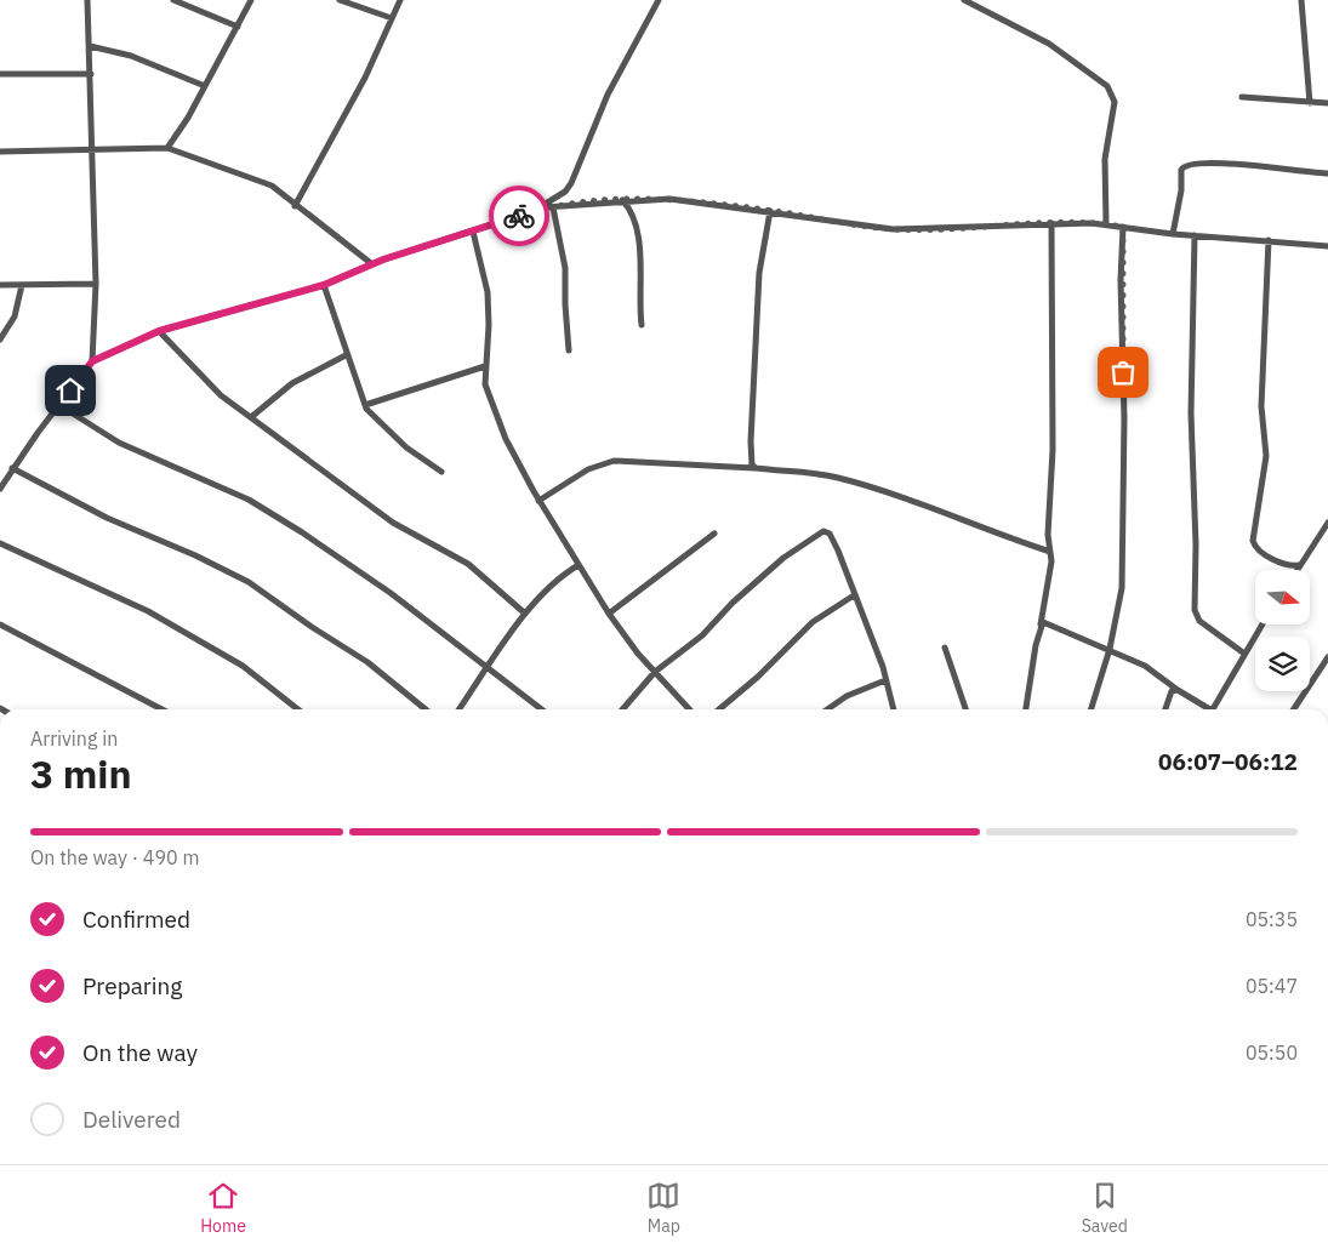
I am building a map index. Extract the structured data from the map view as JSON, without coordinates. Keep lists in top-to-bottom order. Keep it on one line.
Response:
{"north":"right","page":{"heading":["3 min","Arriving in","06:07–06:12"],"bar":"On the way · 490 m","list":[["Confirmed","05:35"],["Preparing","05:47"],["On the way","05:50"],"Delivered"],"tabs":["Home","Map","Saved"]}}
